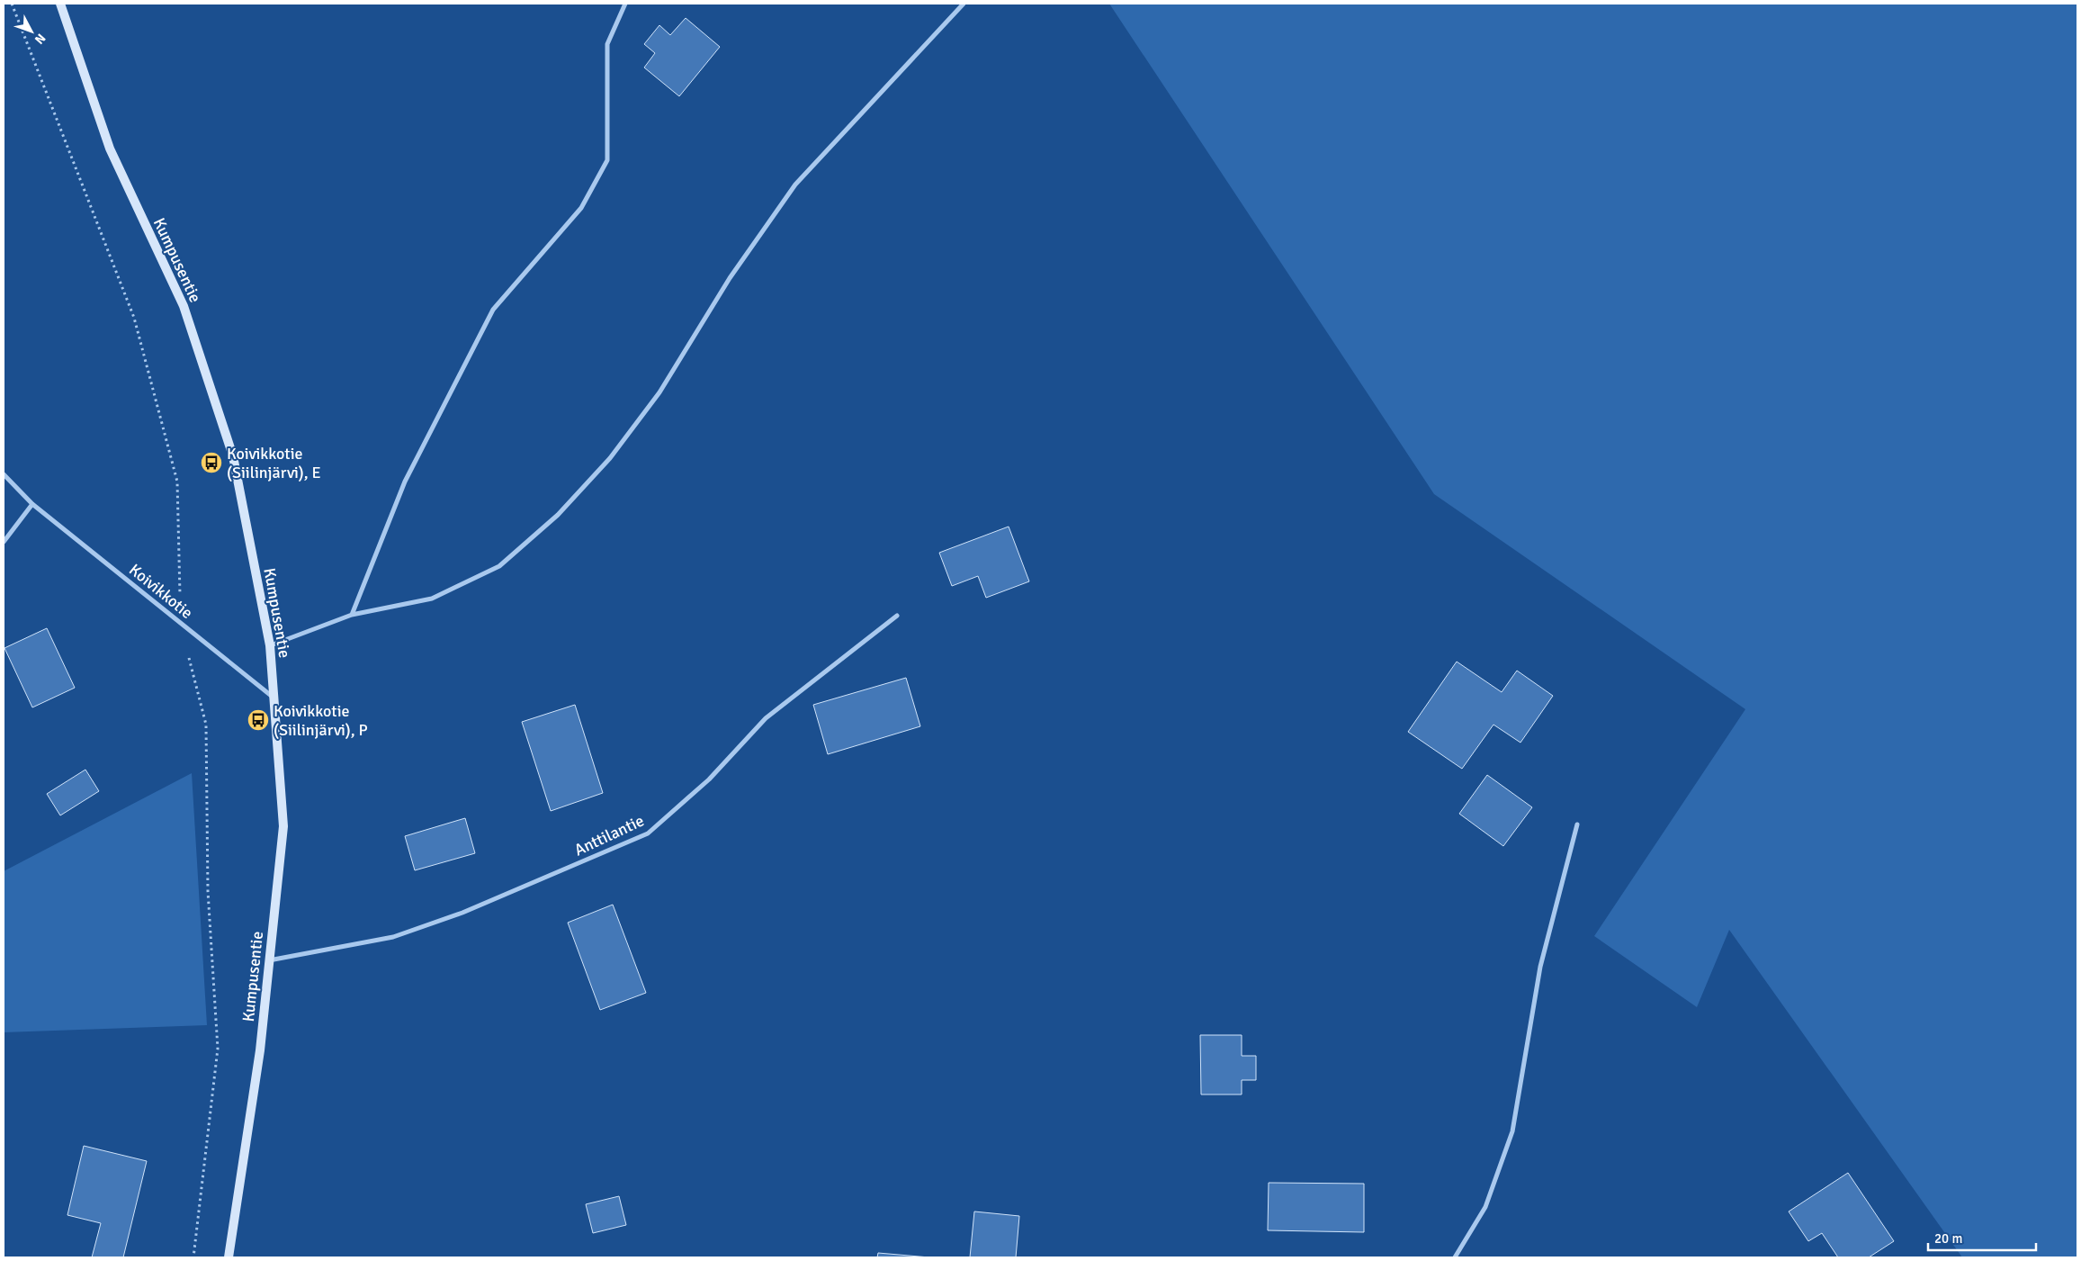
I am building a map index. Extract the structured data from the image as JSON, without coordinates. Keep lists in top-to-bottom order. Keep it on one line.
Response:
{"streets":{"street":["Kumpusentie","Koivikkotie","Anttilantie"]},"crossings":[["Kumpusentie","Koivikkotie"],["Kumpusentie","Anttilantie"]],"places":{"bus stop":["Koivikkotie (Siilinjärvi), E","Koivikkotie (Siilinjärvi), P"]},"scale_bar":"20 m","north":"bottom right"}
